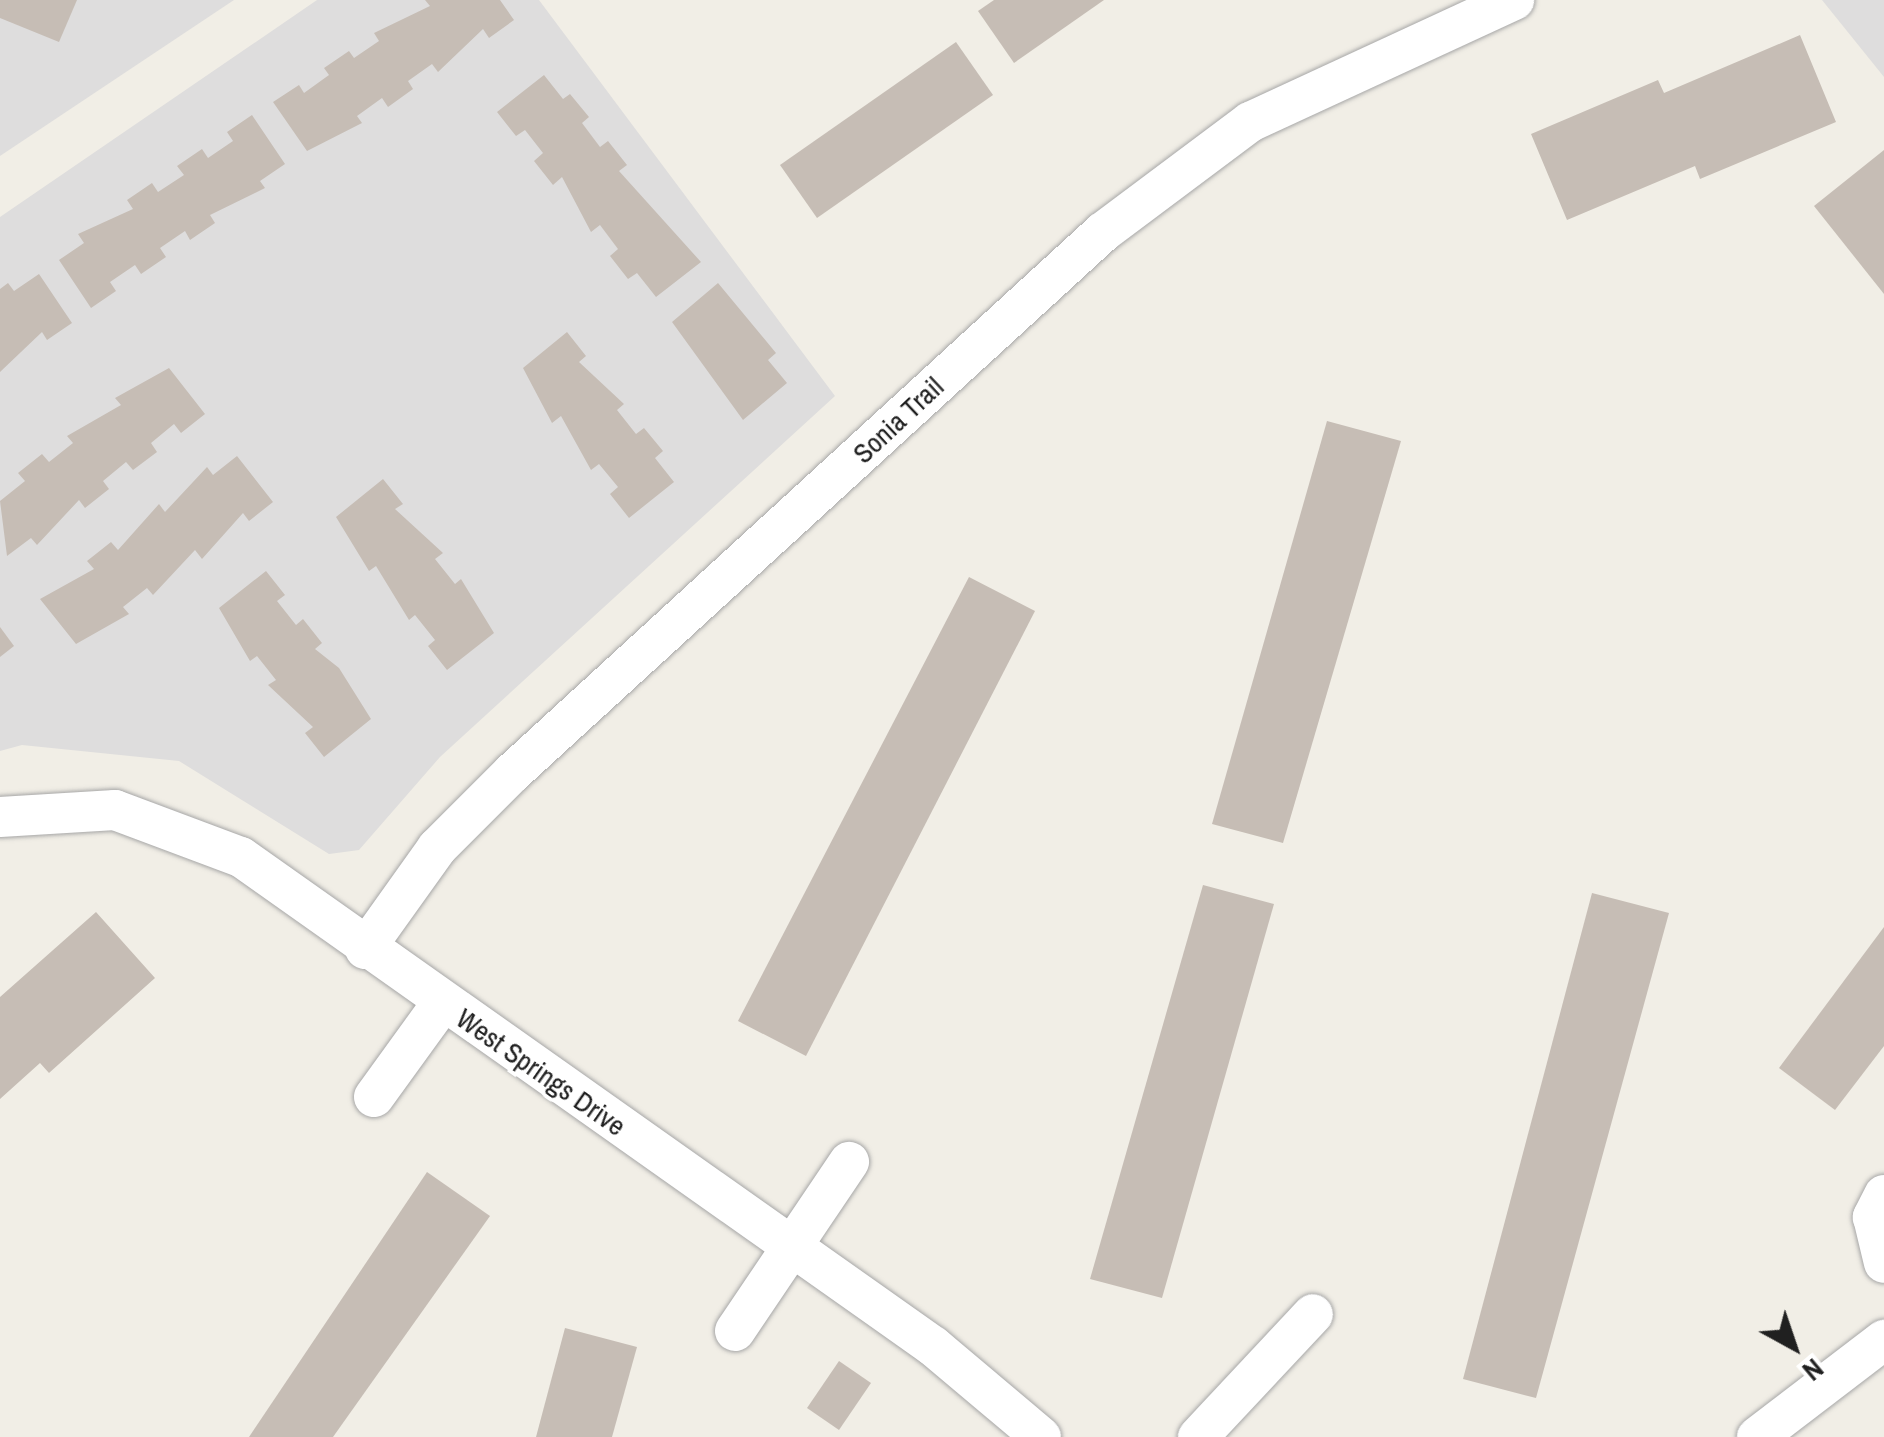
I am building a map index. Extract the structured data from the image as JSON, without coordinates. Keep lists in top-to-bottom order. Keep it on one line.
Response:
{"streets":{"street":["Sonia Trail","West Springs Drive"]},"crossings":[["Sonia Trail","West Springs Drive"]],"north":"bottom right"}
